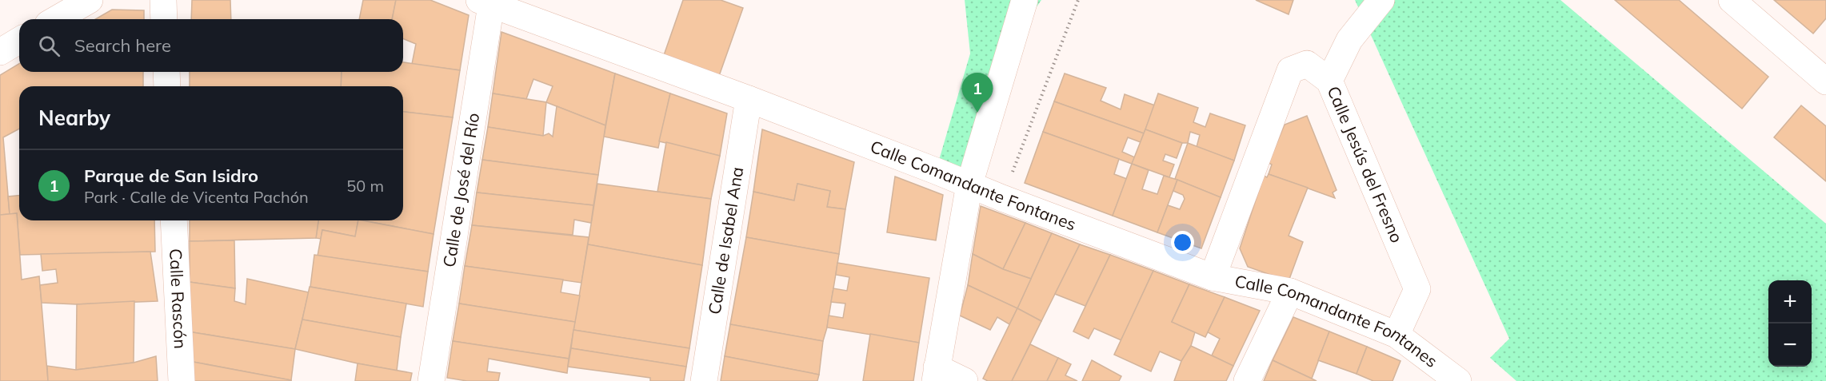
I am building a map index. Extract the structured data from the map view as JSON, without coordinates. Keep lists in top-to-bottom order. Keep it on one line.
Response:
{"streets":{"street":["Calle Jesús del Fresno","Calle Comandante Fontanes","Calle de José del Río","Calle de Isabel Ana","Calle Rascón"]},"crossings":[["Calle Jesús del Fresno","Calle Comandante Fontanes"],["Calle Comandante Fontanes","Calle de José del Río"],["Calle Comandante Fontanes","Calle de Isabel Ana"]],"page":{"search":"Search here","pins":"1","heading":"Nearby","list":[{"mark":"1","name":"Parque de San Isidro","note":"Park · Calle de Vicenta Pachón","value":"50 m"}],"map_buttons":["+","−"]}}
